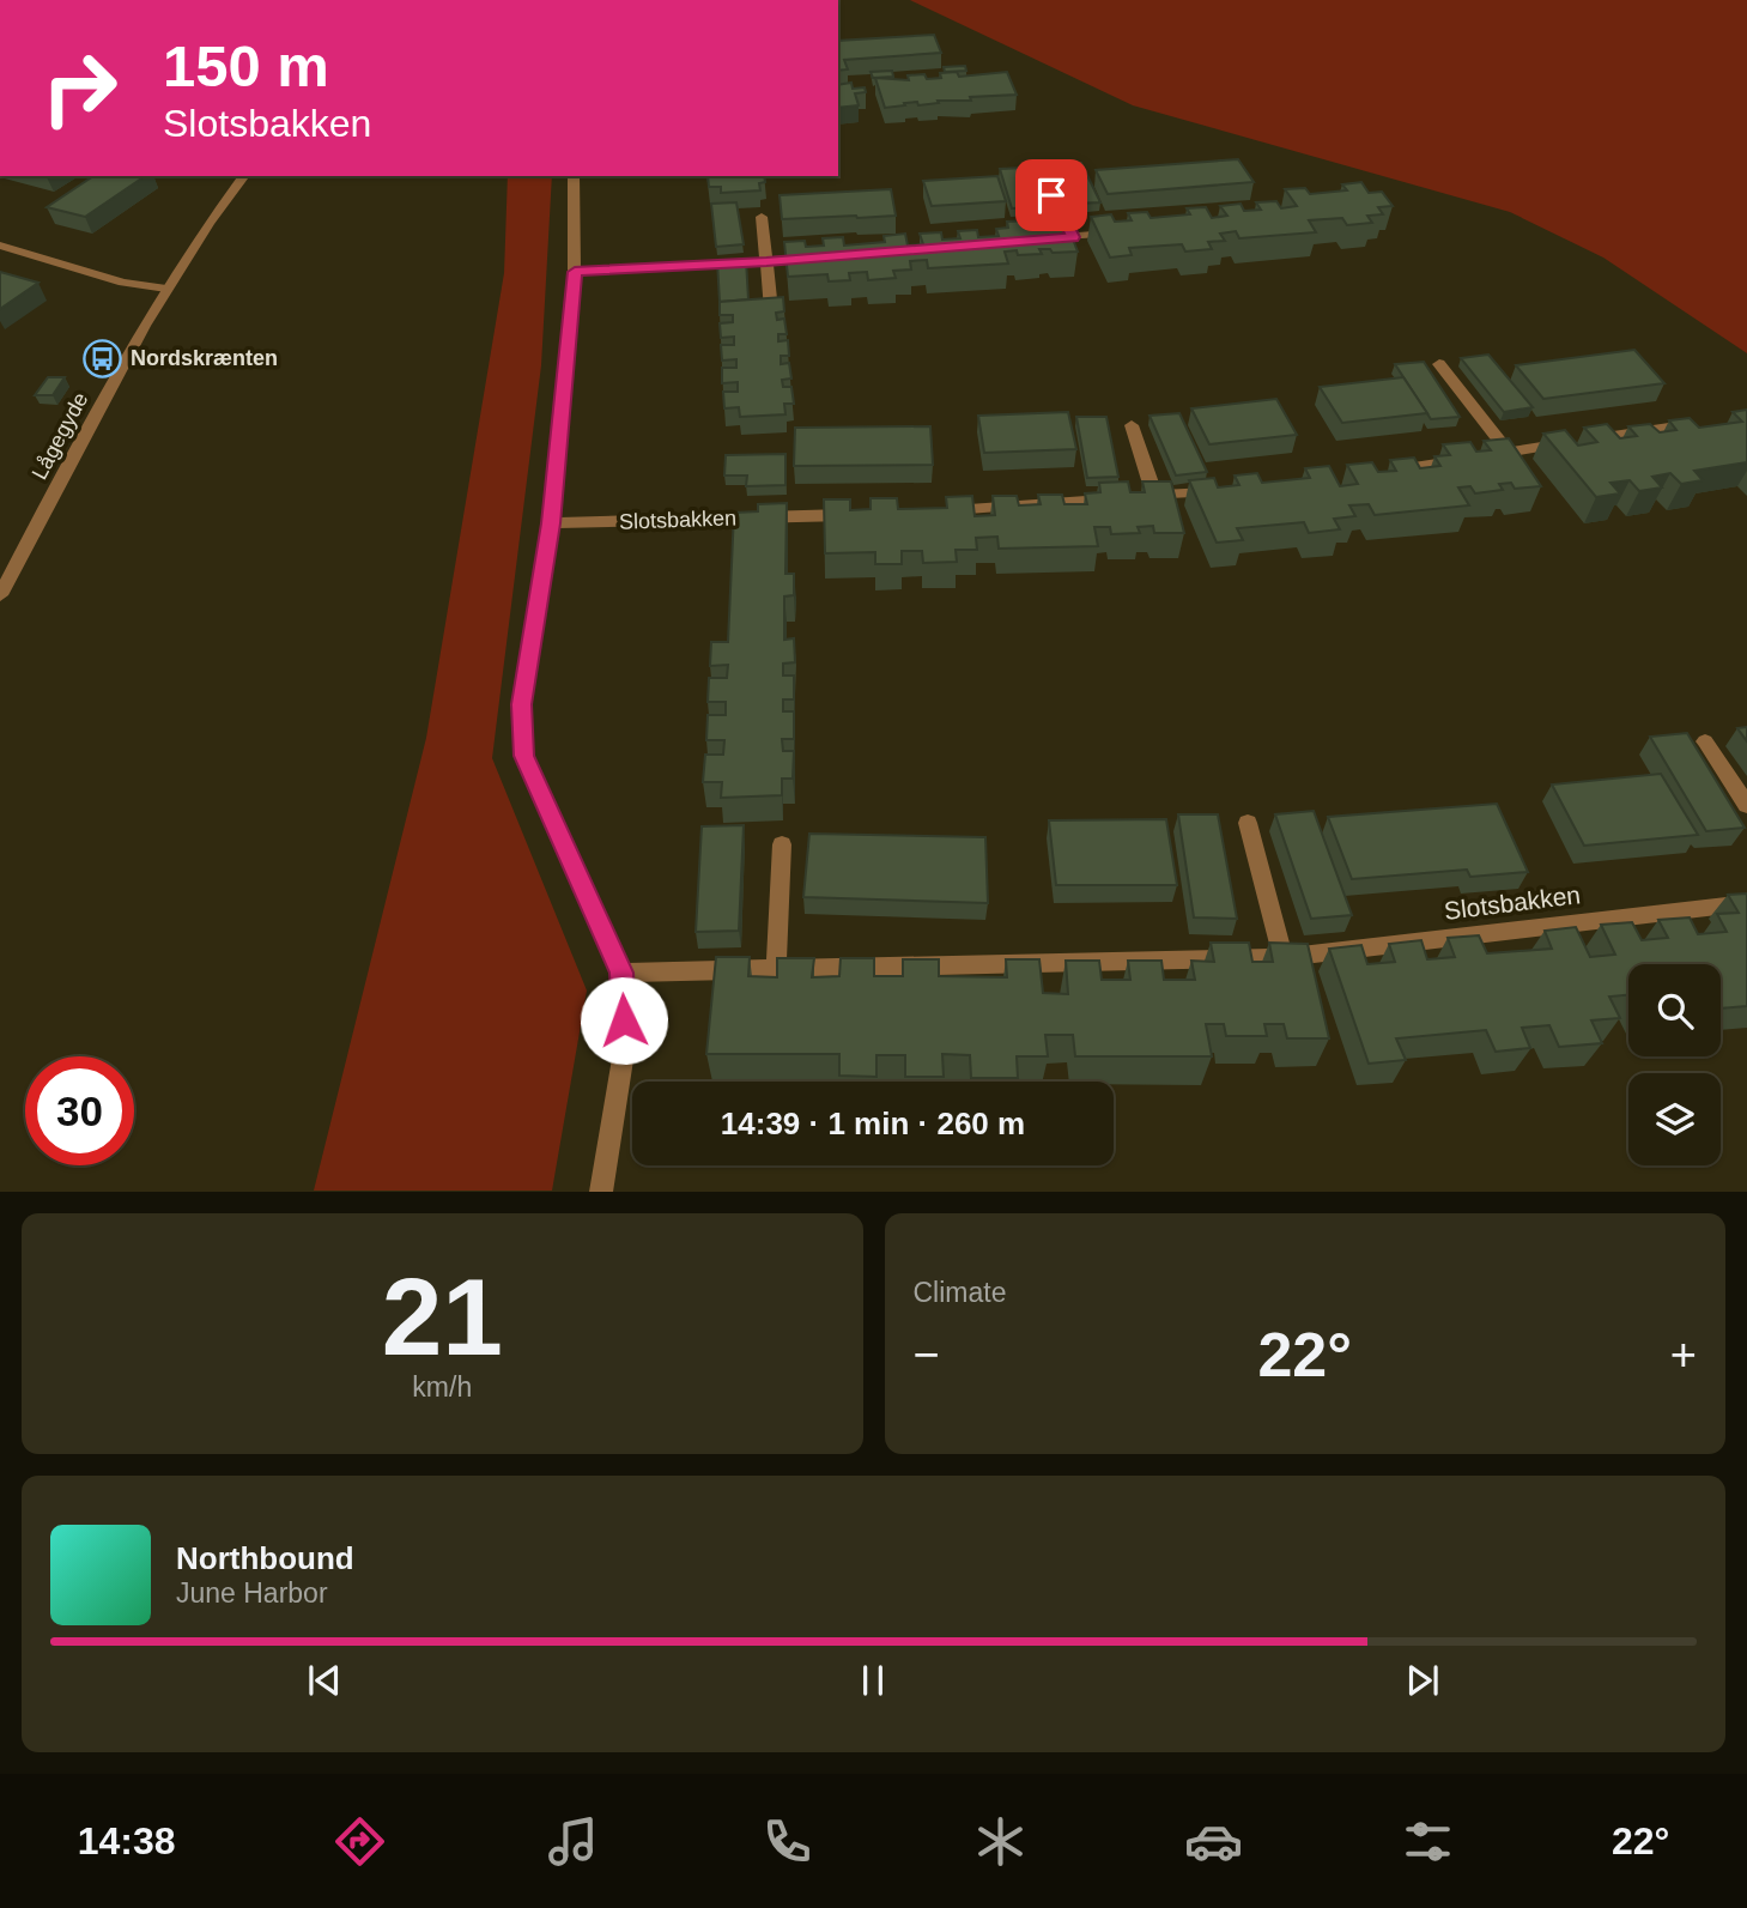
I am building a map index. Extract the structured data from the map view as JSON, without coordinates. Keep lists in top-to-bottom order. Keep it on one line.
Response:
{"streets":{"street":["Lågegyde","Slotsbakken"]},"places":{"bus stop":["Nordskrænten"]},"page":{"turn":["150 m","Slotsbakken"],"limit":"30","trip":"14:39 · 1 min · 260 m","tile":[["21","km/h"],"Climate"],"heat":["−","22°","+"],"song":["Northbound","June Harbor"],"tabs":["14:38","22°"]}}
